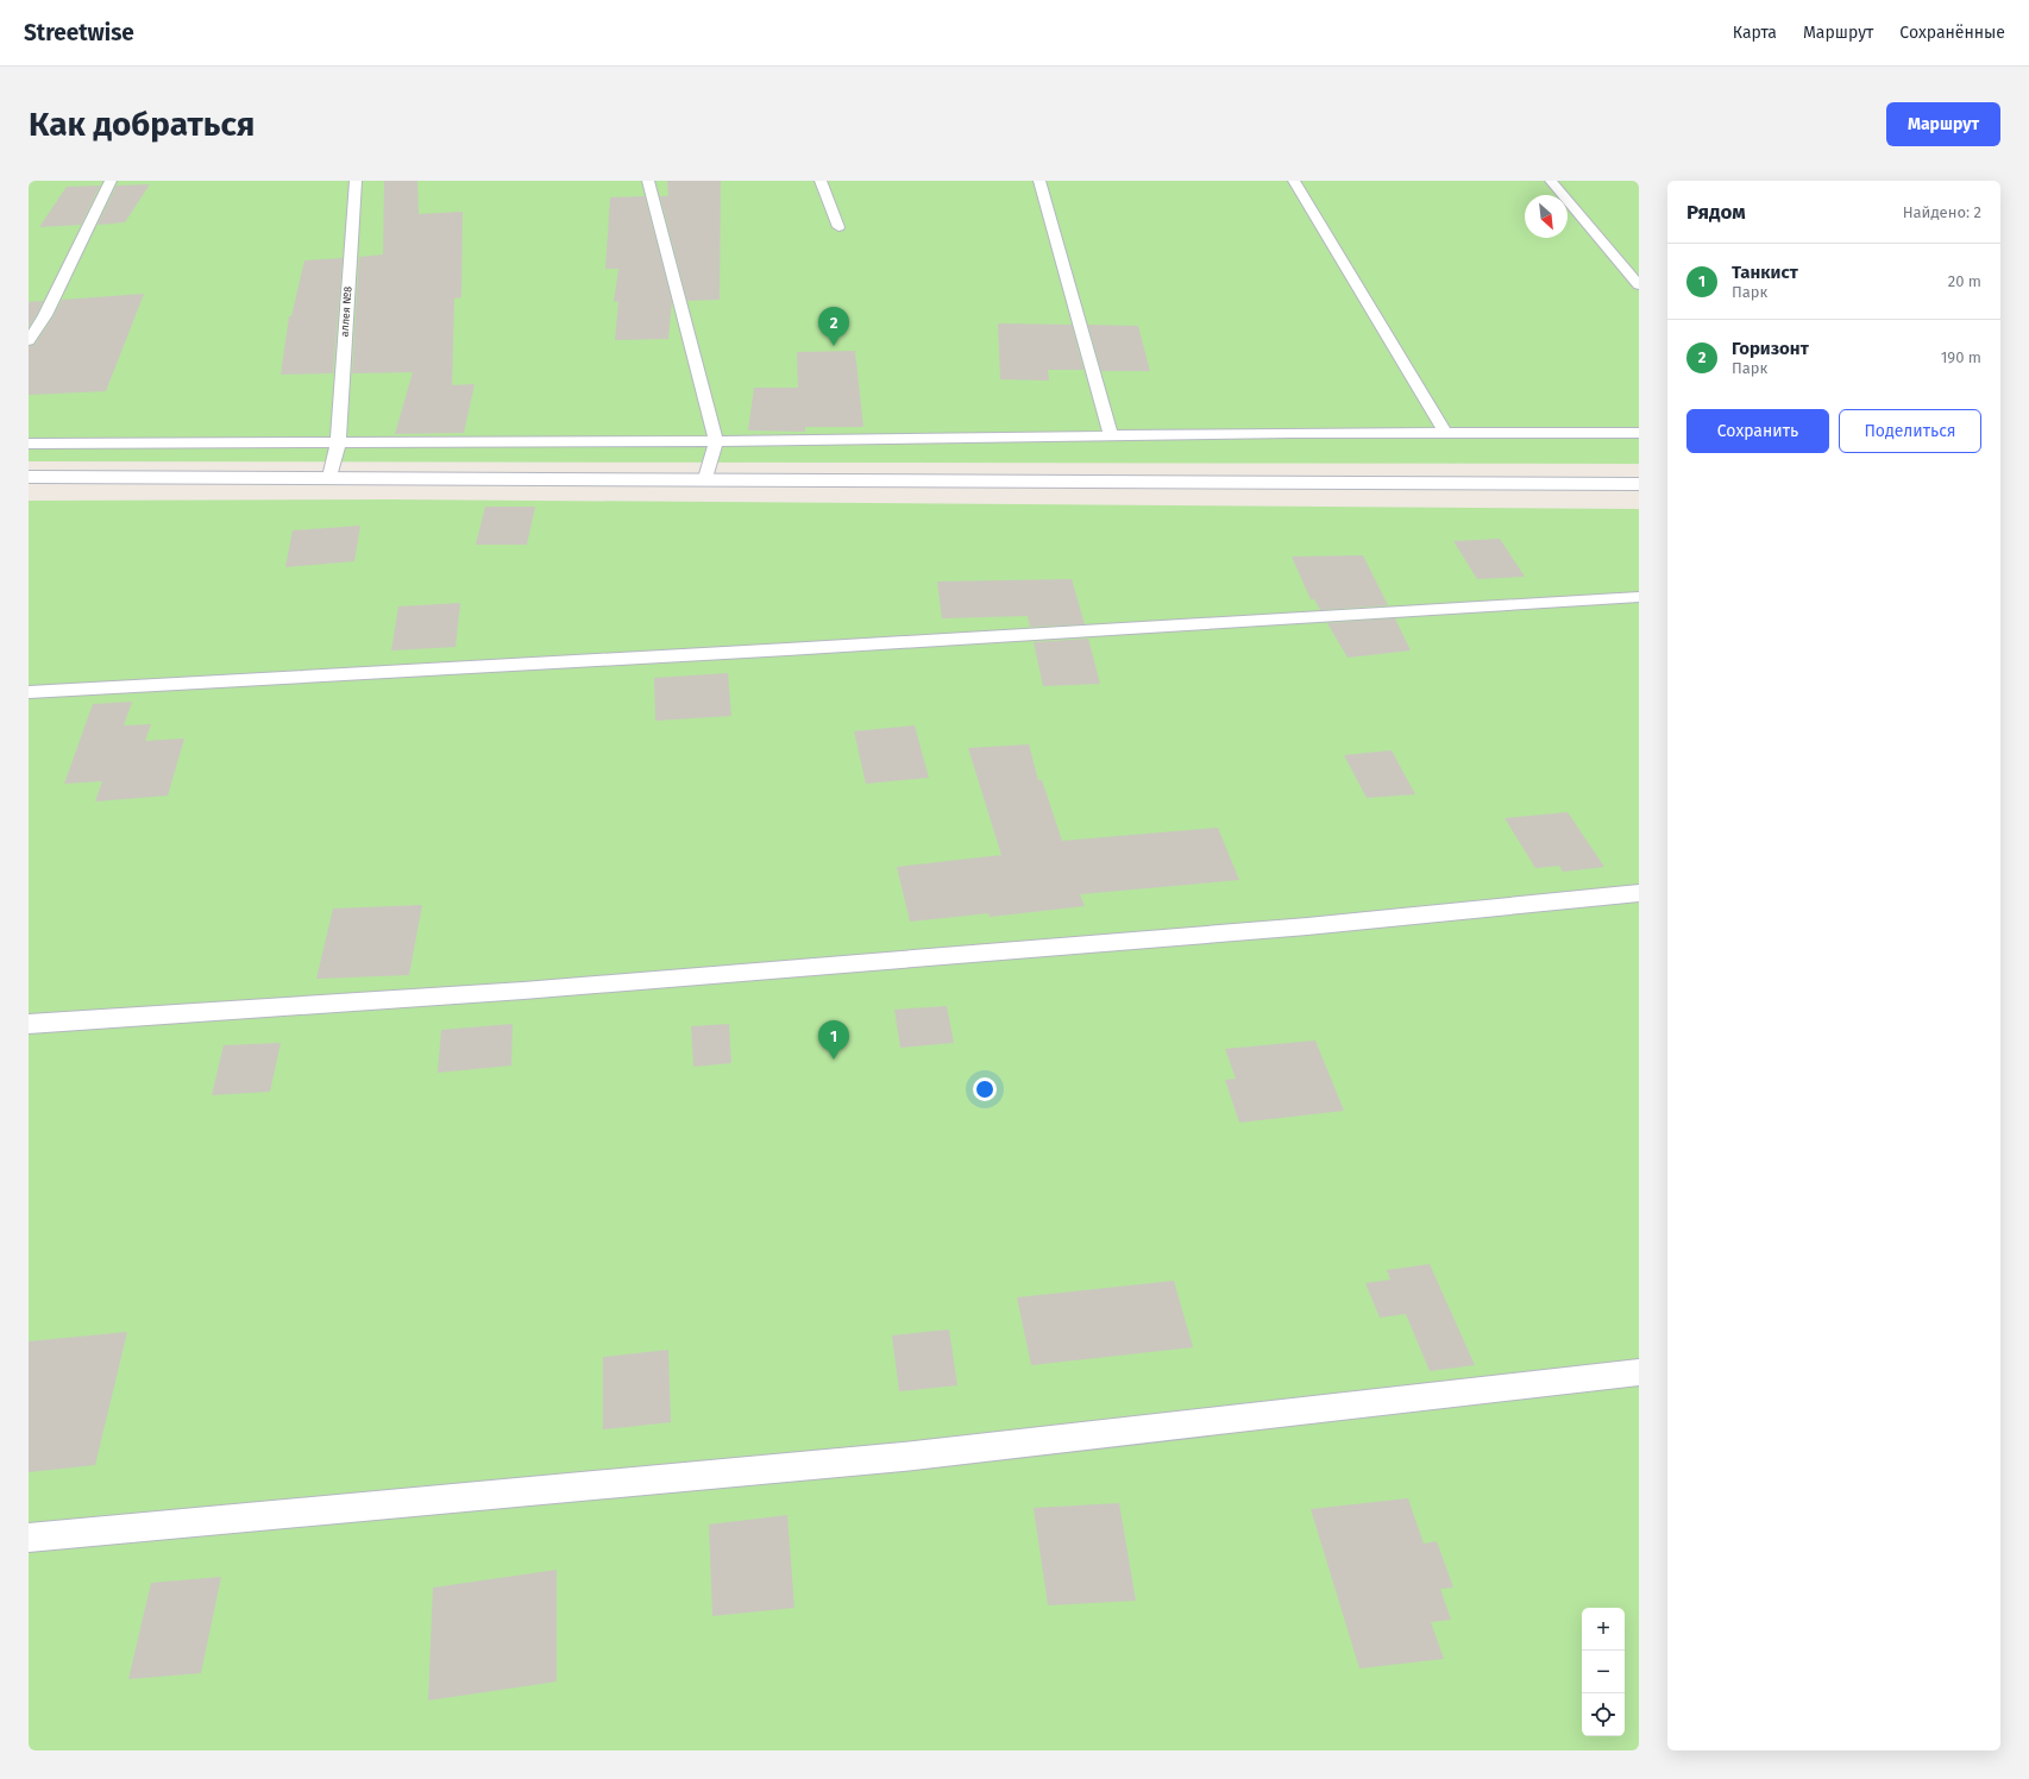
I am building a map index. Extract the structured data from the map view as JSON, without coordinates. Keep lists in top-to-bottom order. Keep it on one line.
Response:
{"streets":{"lane":["аллея №8"]},"north":"bottom right","page":{"header":"Streetwise","nav":["Карта","Маршрут","Сохранённые"],"buttons":["Маршрут",["Сохранить","Поделиться"]],"title":"Как добраться","heading":["Рядом","Найдено: 2"],"list":[{"mark":"1","name":"Танкист","note":"Парк","value":"20 m"},{"mark":"2","name":"Горизонт","note":"Парк","value":"190 m"}],"pins":["2","1"],"map_buttons":["+","−"]}}
